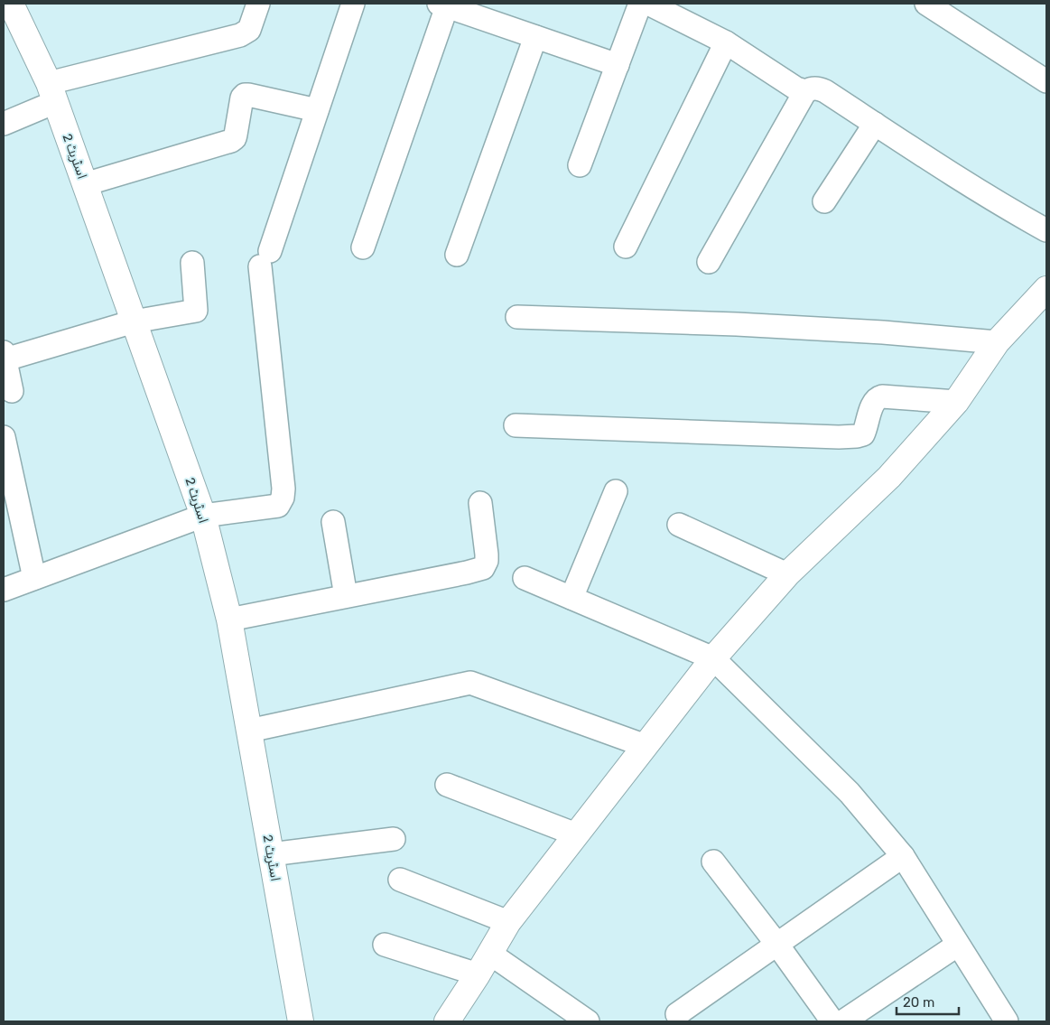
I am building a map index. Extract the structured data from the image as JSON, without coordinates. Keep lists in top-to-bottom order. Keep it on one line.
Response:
{"streets":{"street":["اسٹریٹ 2"]},"scale_bar":"20 m"}
